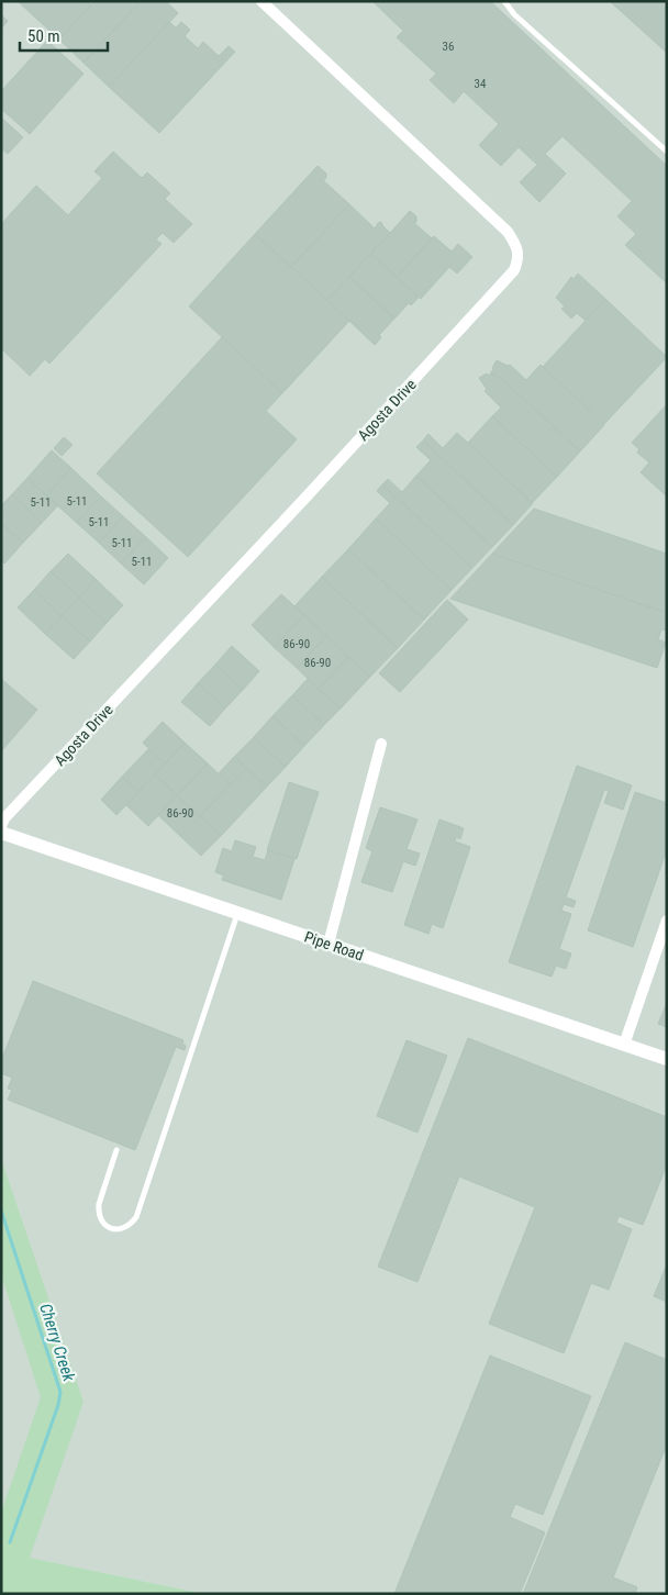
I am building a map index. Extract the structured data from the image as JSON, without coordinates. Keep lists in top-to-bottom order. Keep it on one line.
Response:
{"streets":{"street":["Agosta Drive","Pipe Road"]},"water":["Cherry Creek"],"house_numbers":["36","34","5-11","5-11","5-11","5-11","5-11","86-90","86-90","86-90"],"scale_bar":"50 m"}
